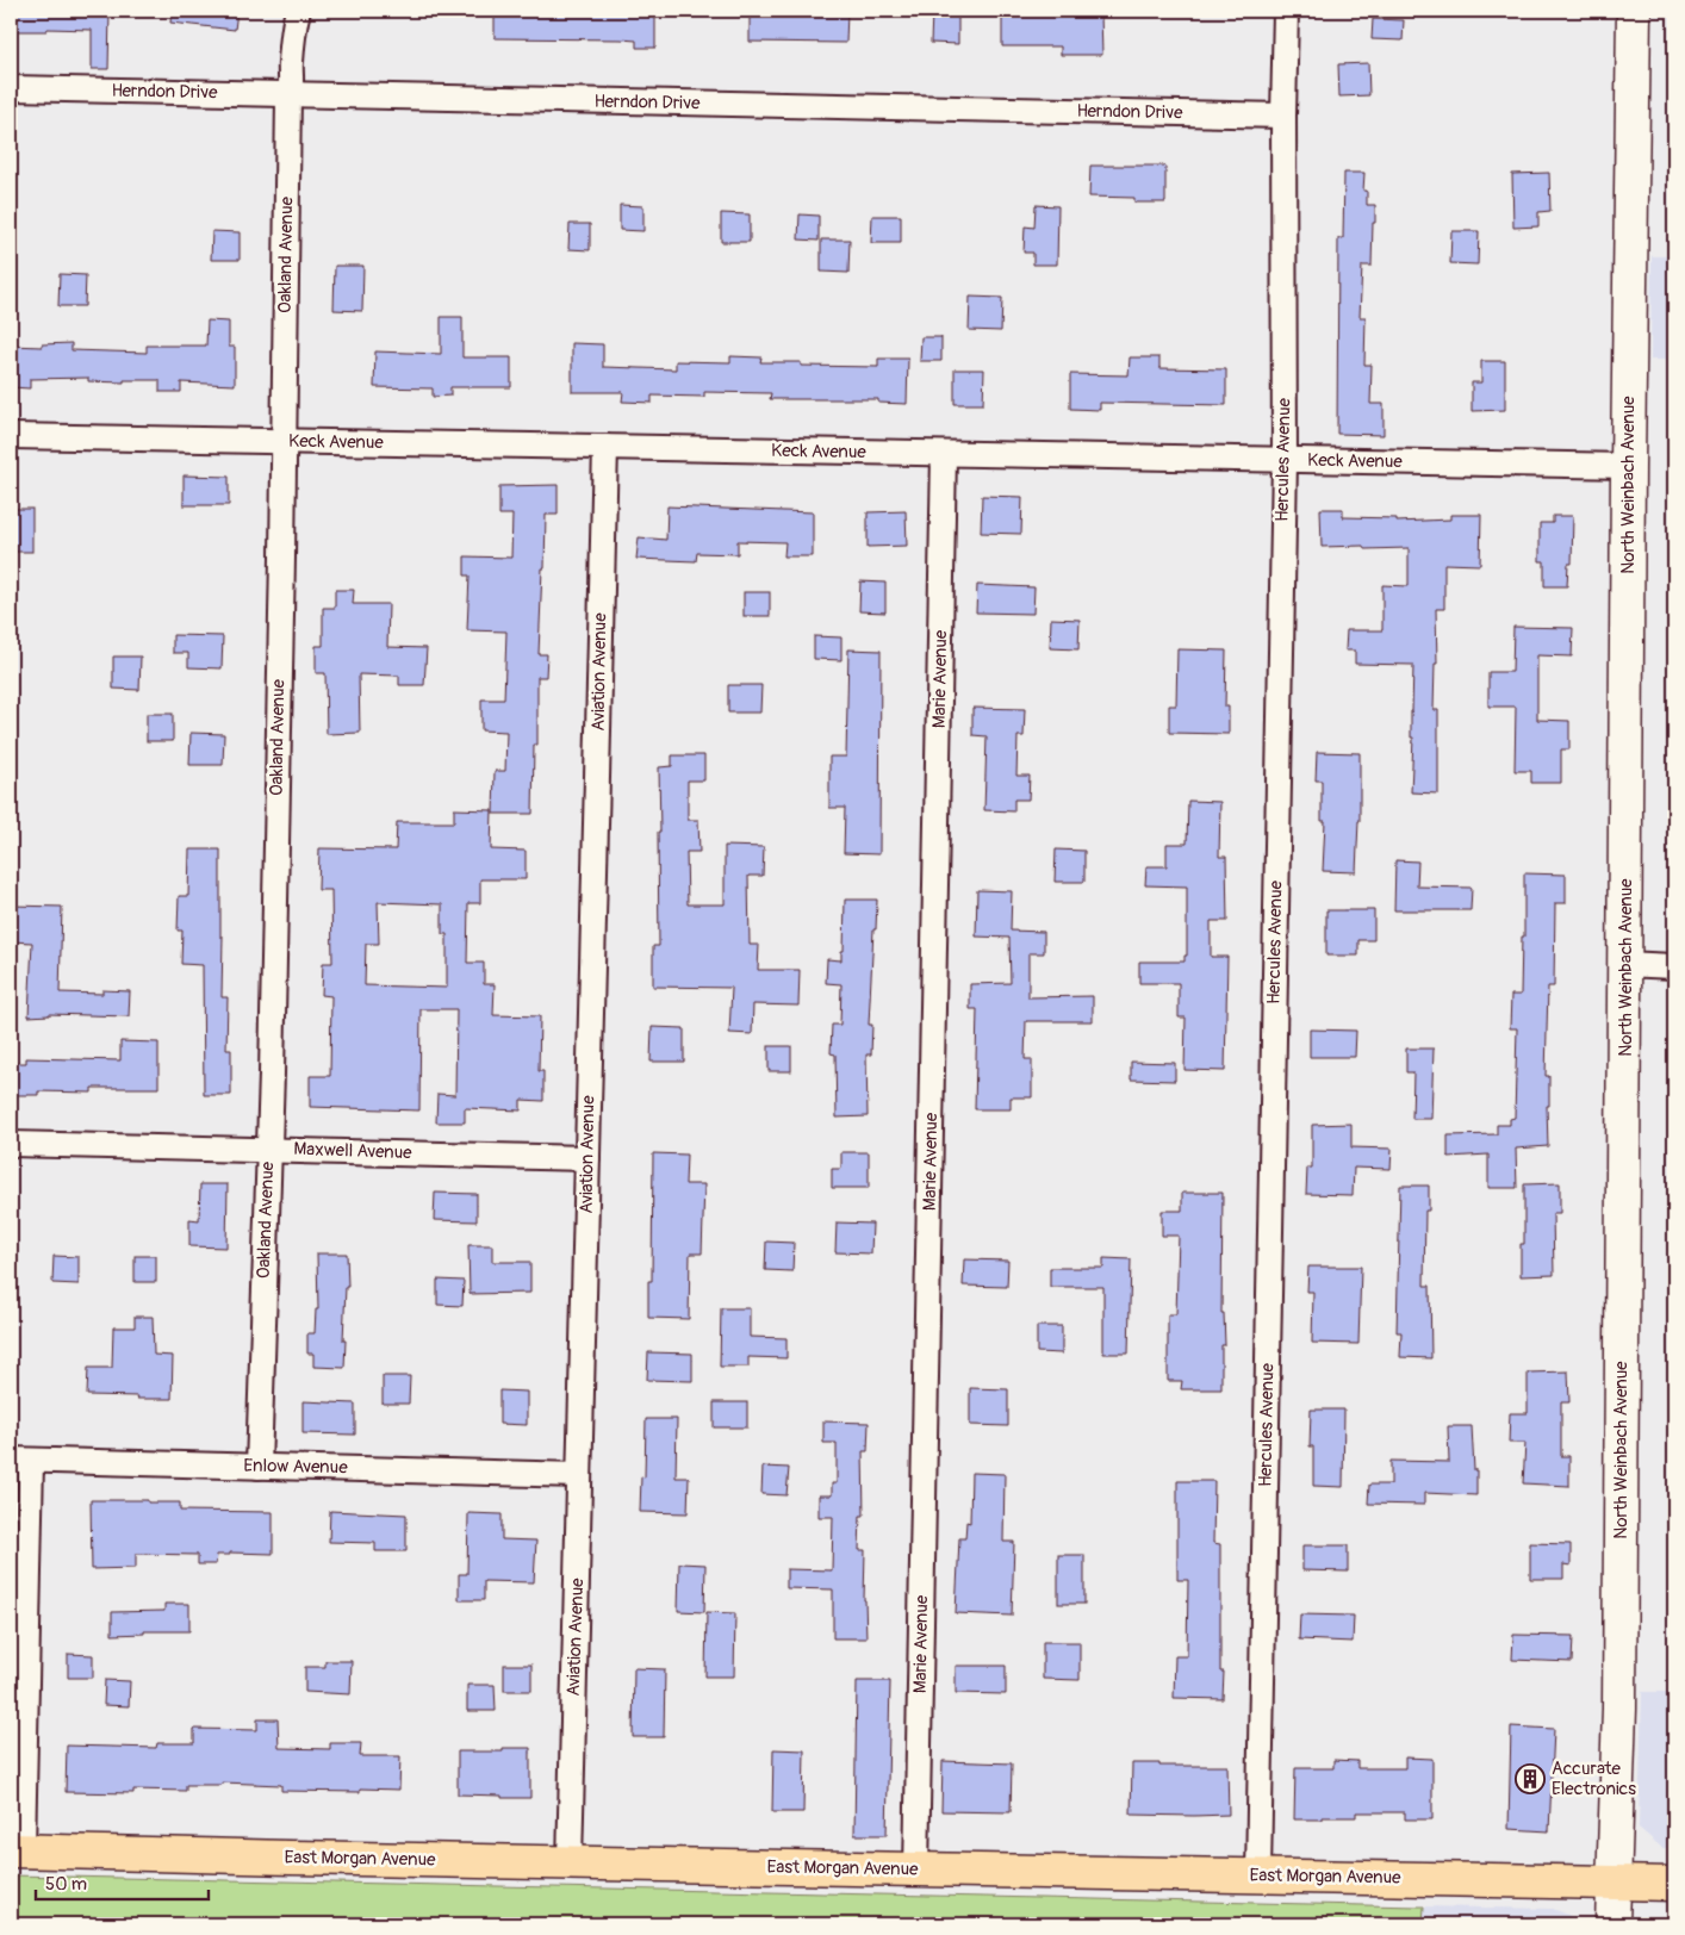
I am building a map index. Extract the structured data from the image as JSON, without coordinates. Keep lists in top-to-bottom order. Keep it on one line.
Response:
{"streets":{"main road":["North Weinbach Avenue","East Morgan Avenue"],"street":["Herndon Drive","Oakland Avenue","Keck Avenue","Hercules Avenue","Aviation Avenue","Marie Avenue","Maxwell Avenue","Enlow Avenue"]},"crossings":[["Herndon Drive","Oakland Avenue"],["Herndon Drive","Hercules Avenue"],["Oakland Avenue","Keck Avenue"],["Oakland Avenue","Maxwell Avenue"],["Oakland Avenue","Enlow Avenue"],["Keck Avenue","Hercules Avenue"],["Keck Avenue","North Weinbach Avenue"],["Keck Avenue","Aviation Avenue"],["Keck Avenue","Marie Avenue"],["Hercules Avenue","East Morgan Avenue"],["North Weinbach Avenue","East Morgan Avenue"],["Aviation Avenue","Maxwell Avenue"],["Aviation Avenue","Enlow Avenue"],["Aviation Avenue","East Morgan Avenue"],["Marie Avenue","East Morgan Avenue"]],"places":{"building":["Accurate Electronics"]},"scale_bar":"50 m"}
